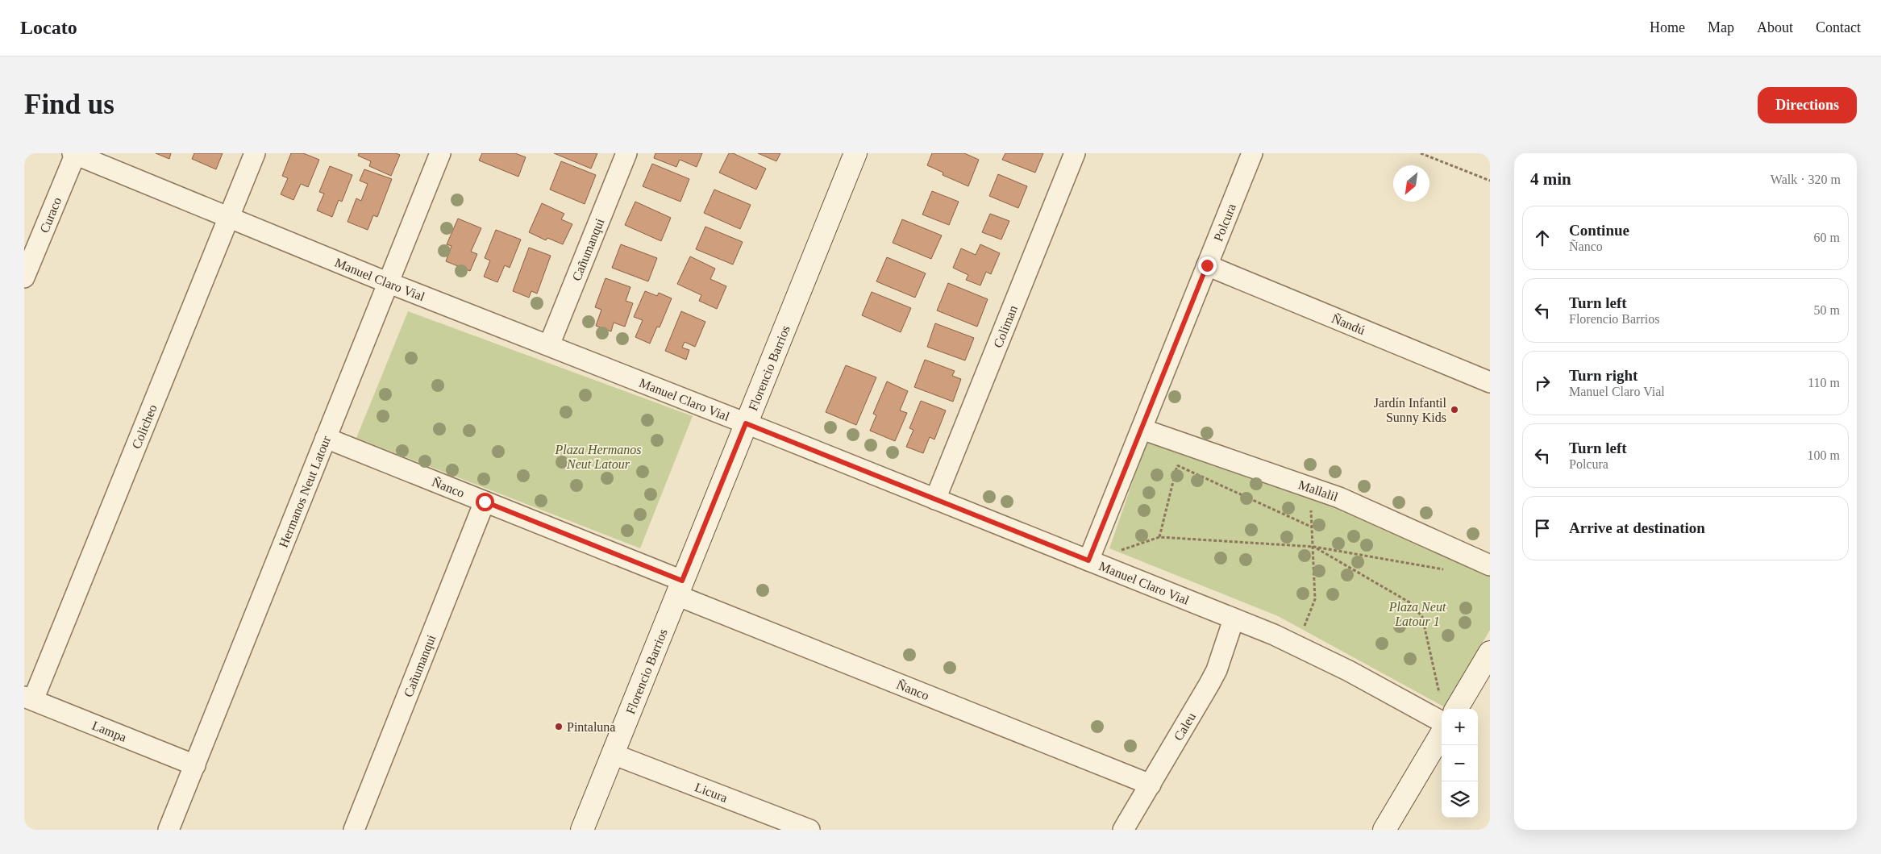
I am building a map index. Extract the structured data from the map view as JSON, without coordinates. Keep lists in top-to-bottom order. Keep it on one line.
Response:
{"streets":{"main road":["Florencio Barrios"],"street":["Curaco","Polcura","Cañumanqui","Manuel Claro Vial","Ñandú","Coliman","Colicheo","Ñanco","Mallalil","Hermanos Neut Latour","Caleu","Lampa","Licura"]},"crossings":[["Curaco","Manuel Claro Vial"],["Polcura","Manuel Claro Vial"],["Polcura","Ñandú"],["Polcura","Mallalil"],["Cañumanqui","Manuel Claro Vial"],["Cañumanqui","Ñanco"],["Manuel Claro Vial","Coliman"],["Manuel Claro Vial","Florencio Barrios"],["Manuel Claro Vial","Colicheo"],["Manuel Claro Vial","Hermanos Neut Latour"],["Manuel Claro Vial","Caleu"],["Florencio Barrios","Ñanco"],["Florencio Barrios","Licura"],["Colicheo","Lampa"],["Ñanco","Hermanos Neut Latour"],["Ñanco","Caleu"],["Hermanos Neut Latour","Lampa"]],"parks":["Plaza Hermanos Neut Latour","Plaza Neut Latour 1"],"places":["Jardín Infantil Sunny Kids","Pintaluna"],"north":"bottom left","page":{"header":"Locato","nav":["Home","Map","About","Contact"],"buttons":"Directions","title":"Find us","heading":["4 min","Walk · 320 m"],"list":[["Continue","Ñanco","60 m"],["Turn left","Florencio Barrios","50 m"],["Turn right","Manuel Claro Vial","110 m"],["Turn left","Polcura","100 m"],"Arrive at destination"],"map_buttons":["+","−"]}}
